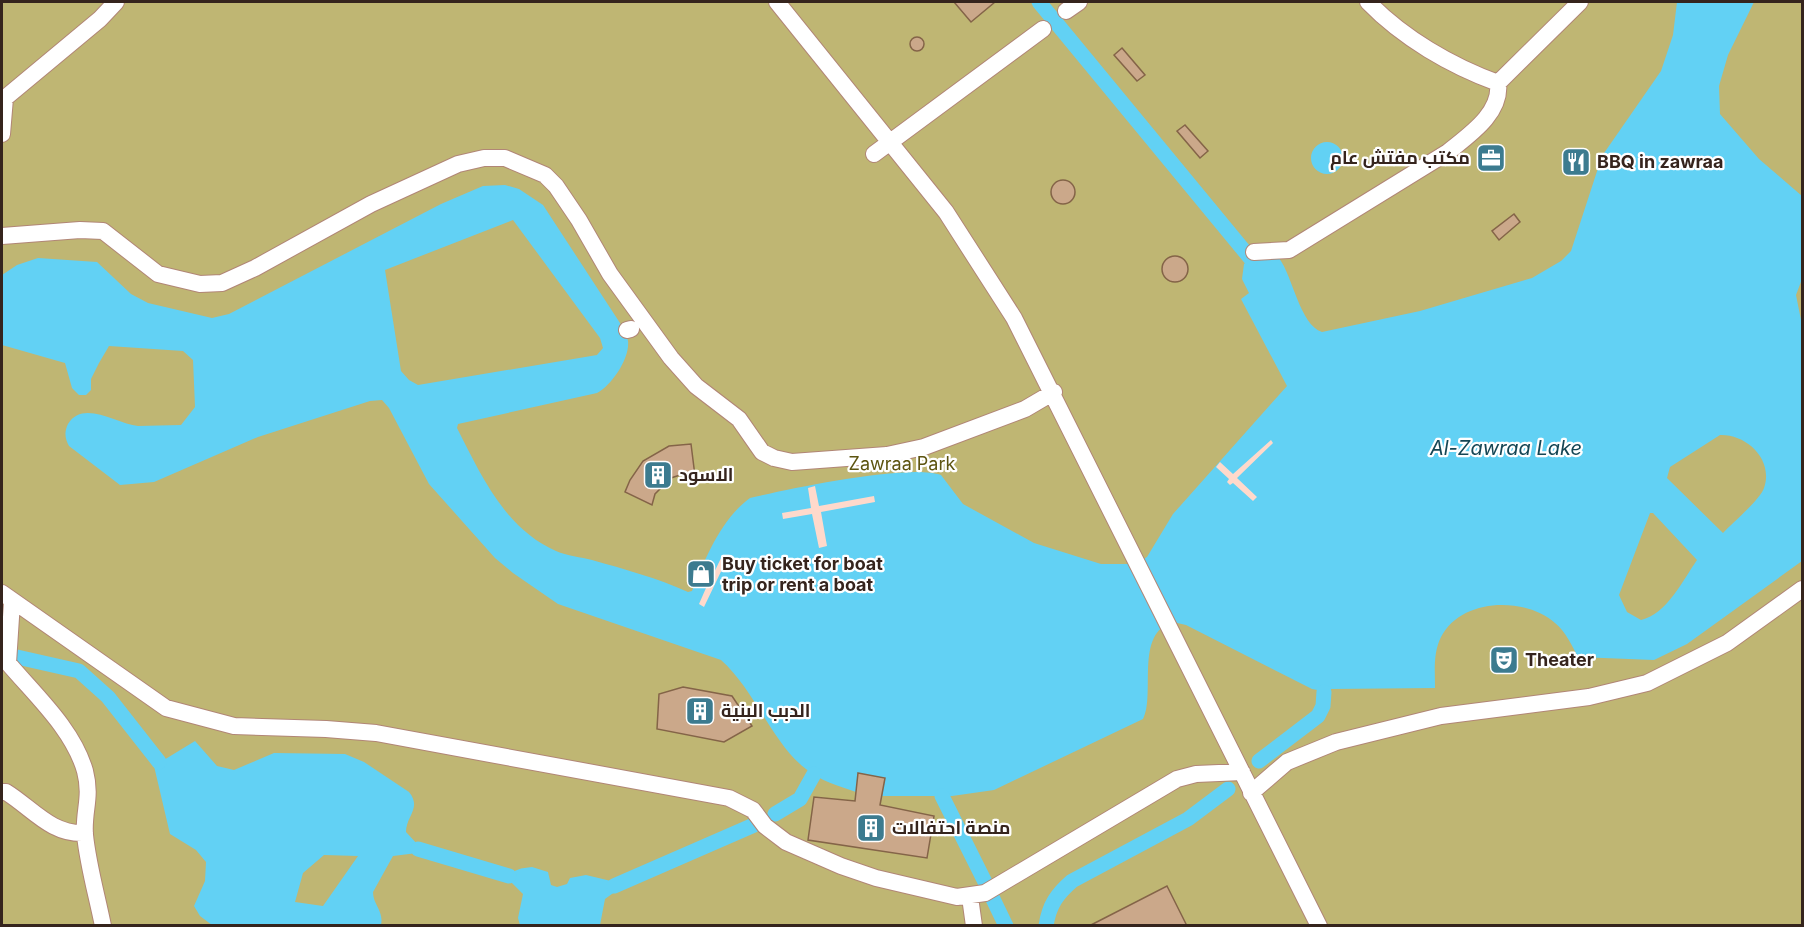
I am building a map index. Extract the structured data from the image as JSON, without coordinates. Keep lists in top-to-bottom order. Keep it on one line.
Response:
{"water":["Al-Zawraa Lake"],"parks":["Zawraa Park"],"places":{"office":["مكتب مفتش عام"],"restaurant":["BBQ in zawraa"],"building":["الاسود","الدبب البنية","منصة احتفالات"],"shop":["Buy ticket for boat trip or rent a boat"],"theatre":["Theater"]}}
